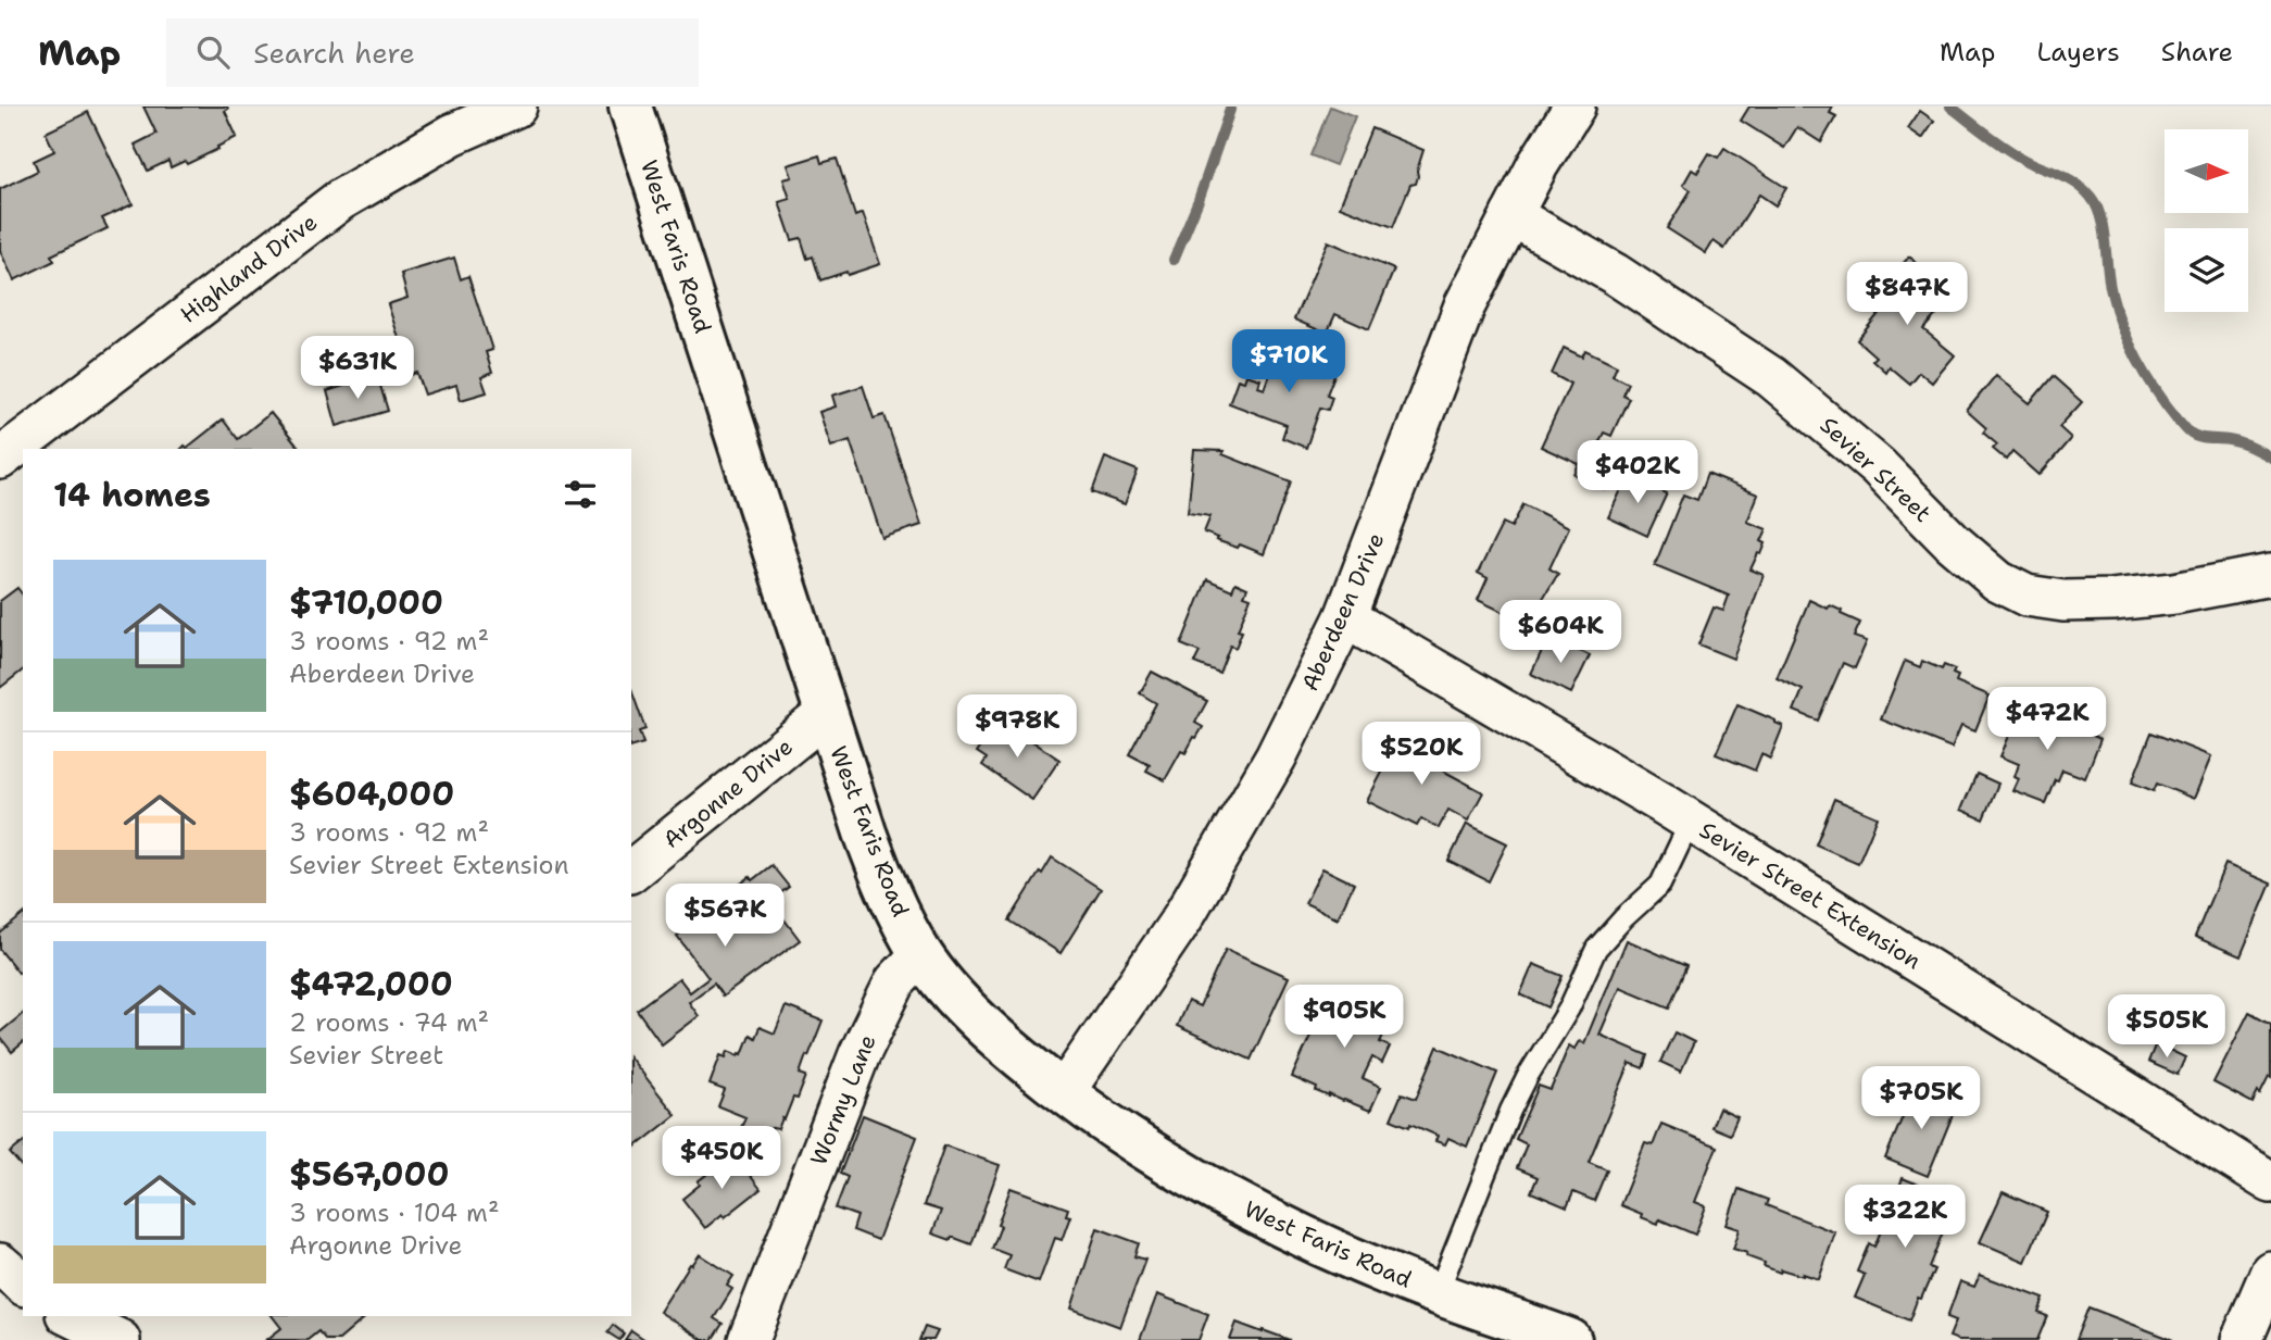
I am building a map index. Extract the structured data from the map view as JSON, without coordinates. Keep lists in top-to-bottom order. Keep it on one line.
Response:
{"streets":{"main road":["West Faris Road"],"street":["Highland Drive","Sevier Street","Aberdeen Drive","Argonne Drive","Sevier Street Extension","Wormy Lane"]},"crossings":[["West Faris Road","Aberdeen Drive"],["West Faris Road","Argonne Drive"],["West Faris Road","Wormy Lane"],["Sevier Street","Aberdeen Drive"],["Aberdeen Drive","Sevier Street Extension"]],"north":"right","page":{"header":"Map","search":"Search here","nav":["Map","Layers","Share"],"price":["$847K","$710K","$631K","$402K","$604K","$472K","$978K","$520K","$567K","$905K","$505K","$705K","$450K","$322K"],"heading":"14 homes","list":[{"name":"$710,000","note":"3 rooms · 92 m² · Aberdeen Drive"},{"name":"$604,000","note":"3 rooms · 92 m² · Sevier Street Extension"},{"name":"$472,000","note":"2 rooms · 74 m² · Sevier Street"},{"name":"$567,000","note":"3 rooms · 104 m² · Argonne Drive"}]}}
